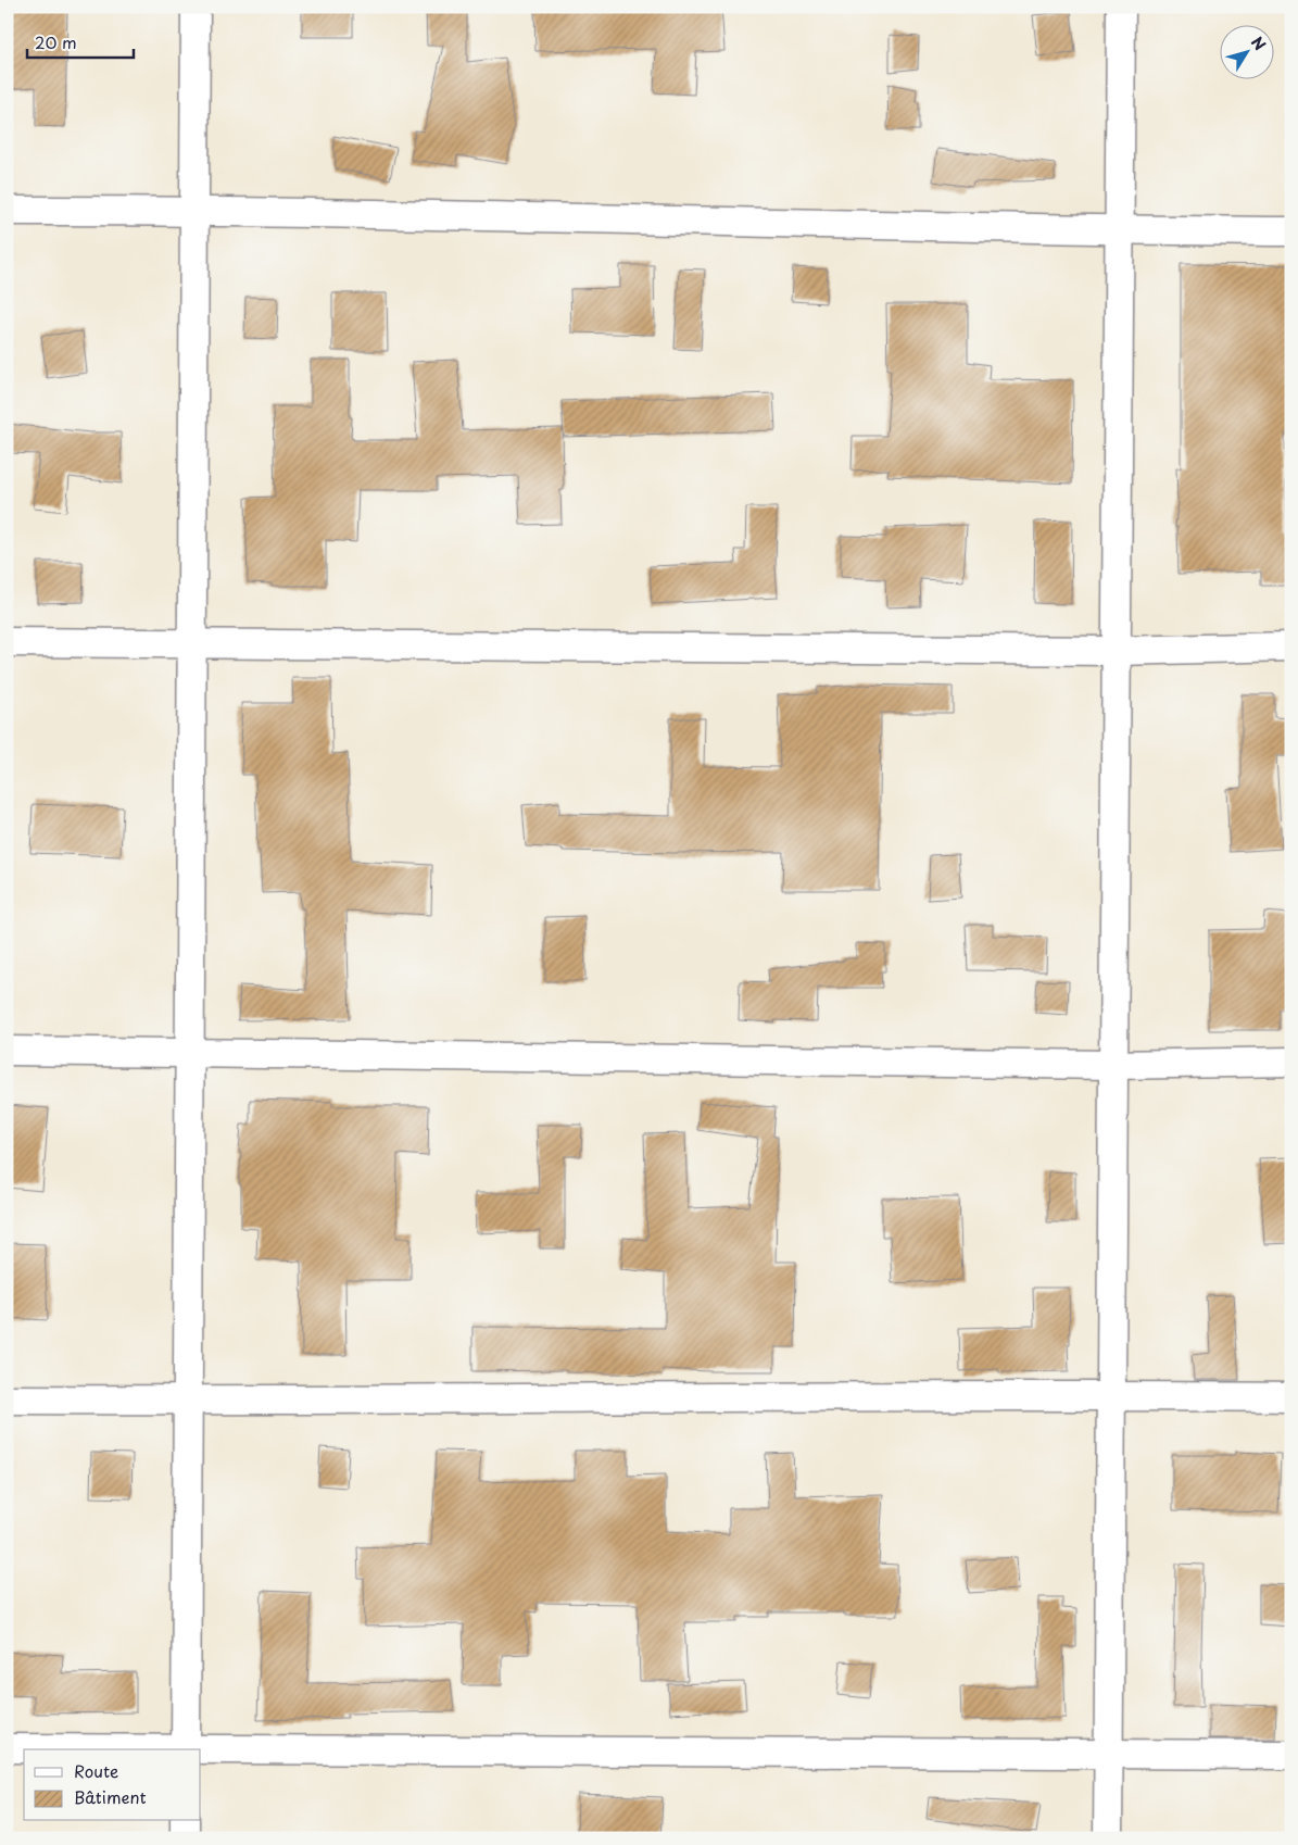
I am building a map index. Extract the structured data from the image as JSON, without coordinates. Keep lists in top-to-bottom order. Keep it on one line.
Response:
{"legend":["Route","Bâtiment"],"scale_bar":"20 m","north":"top right"}
